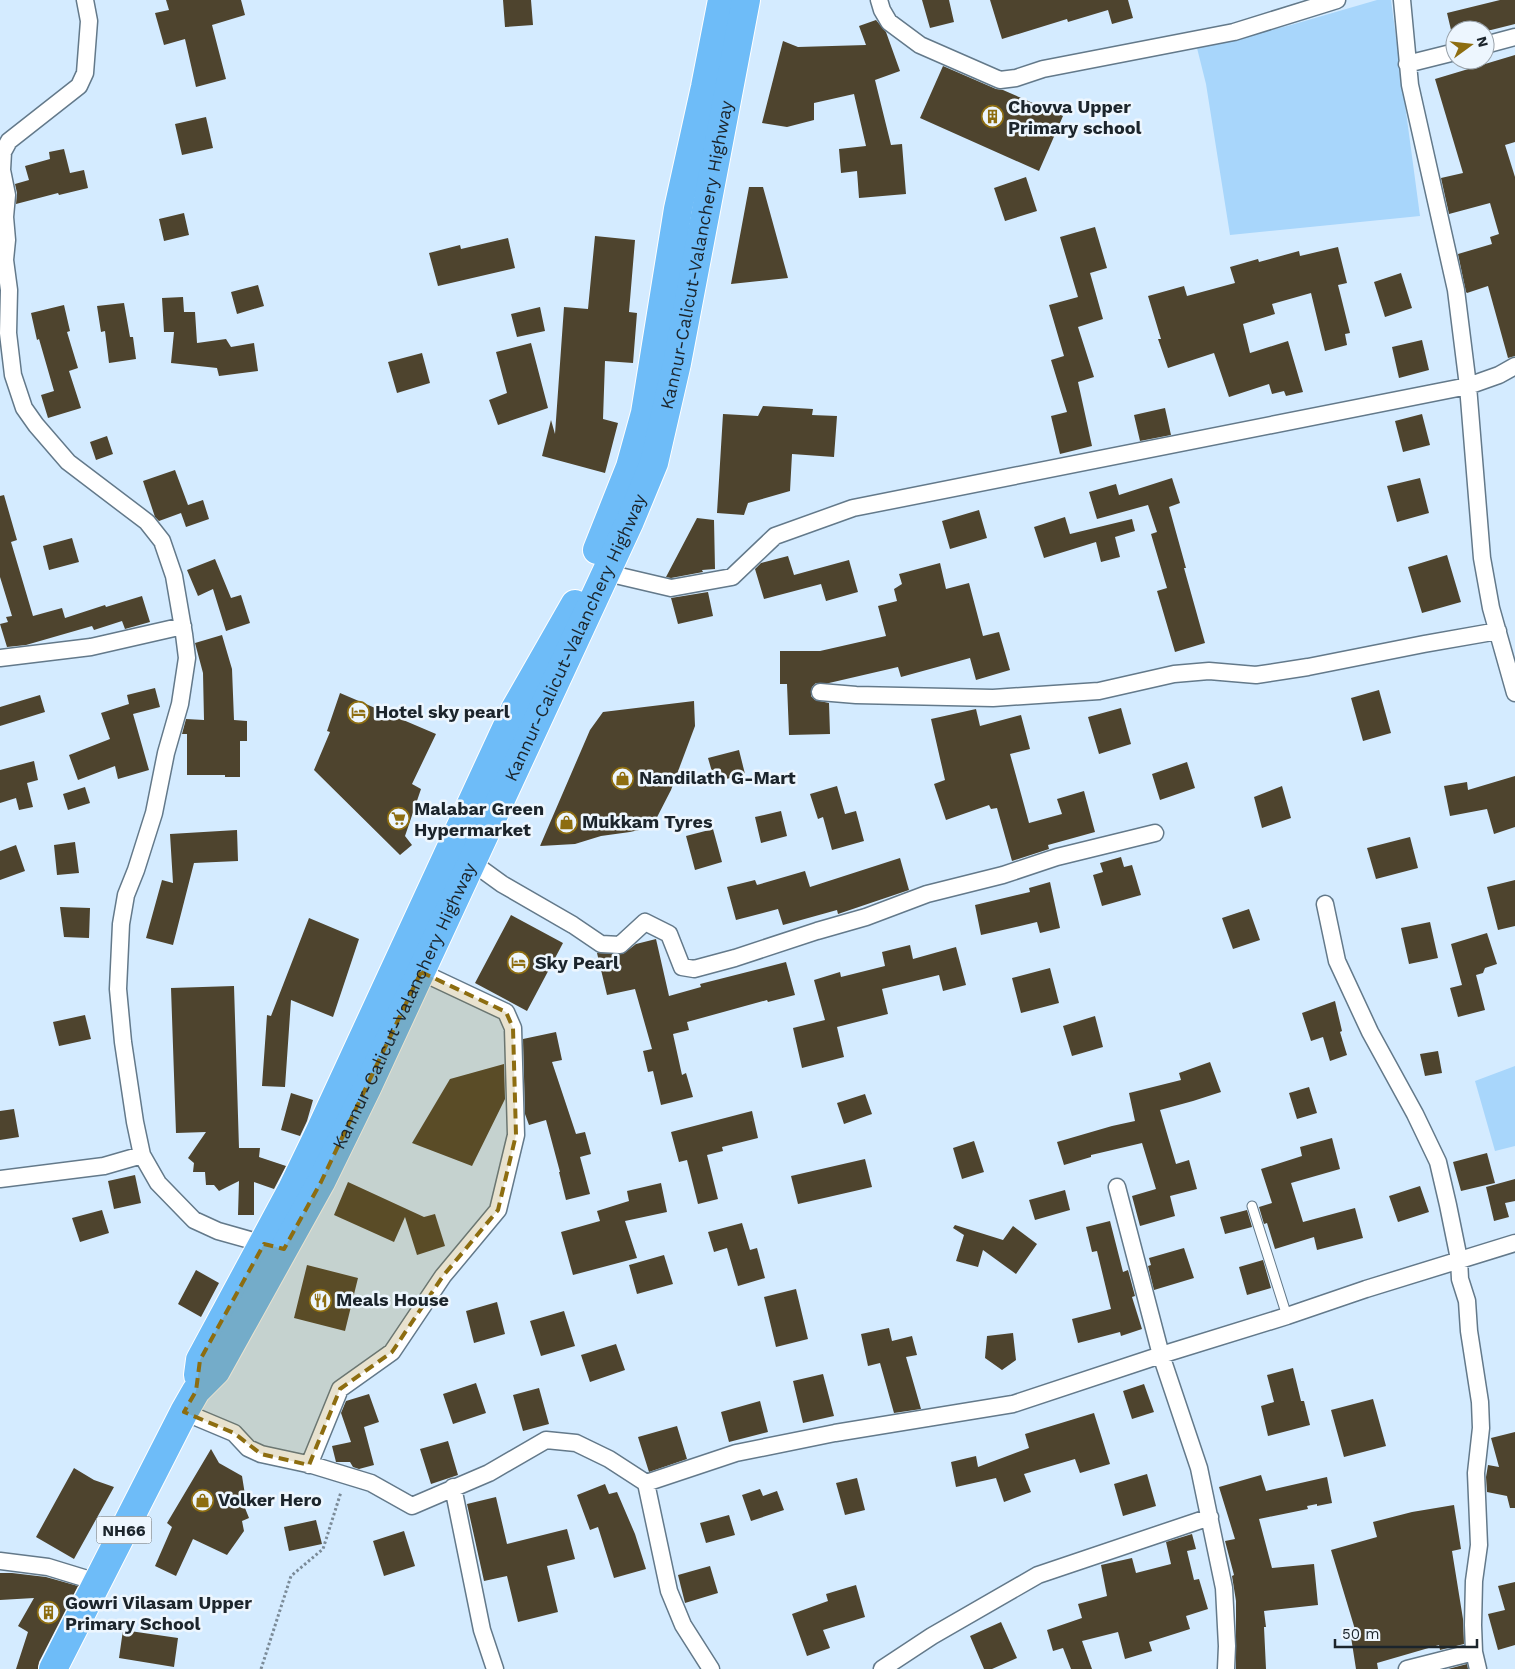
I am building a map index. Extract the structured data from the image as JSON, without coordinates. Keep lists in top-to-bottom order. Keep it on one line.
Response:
{"streets":{"highway":["Kannur-Calicut-Valanchery Highway","NH66"]},"places":{"building":["Chovva Upper Primary school","Gowri Vilasam Upper Primary School"],"hotel":["Hotel sky pearl","Sky Pearl"],"shop":["Nandilath G-Mart","Mukkam Tyres","Volker Hero"],"supermarket":["Malabar Green Hypermarket"],"restaurant":["Meals House"]},"scale_bar":"50 m","north":"right"}
